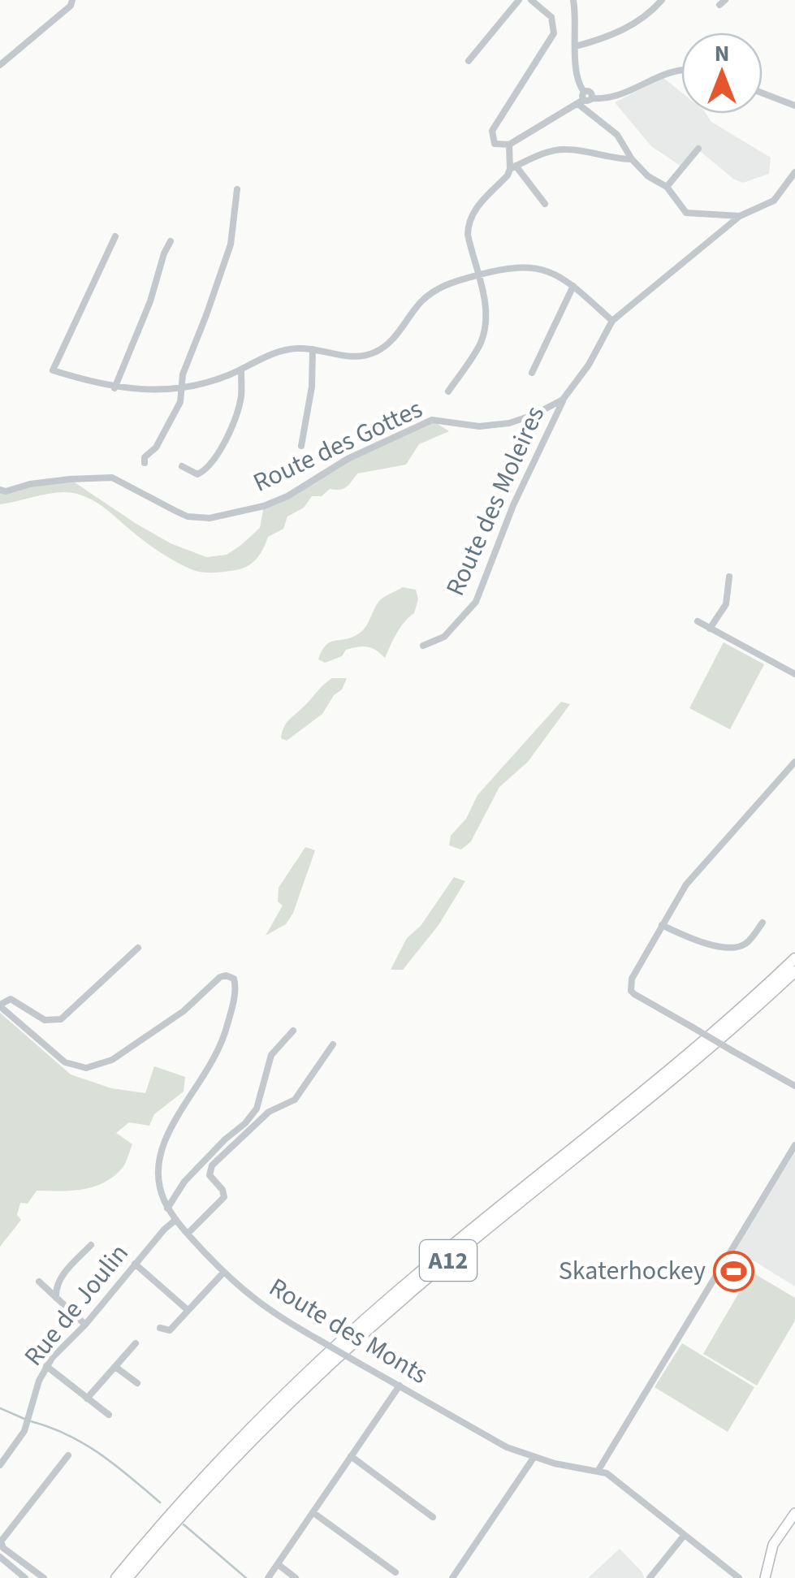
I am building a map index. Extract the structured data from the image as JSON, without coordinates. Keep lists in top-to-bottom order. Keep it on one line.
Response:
{"streets":{"highway":["A12"],"street":["Route des Gottes","Route des Moleires","Rue de Joulin","Route des Monts"]},"crossings":[["Route des Gottes","Route des Moleires"],["Rue de Joulin","Route des Monts"]],"places":{"sports":["Skaterhockey"]},"north":"top"}
